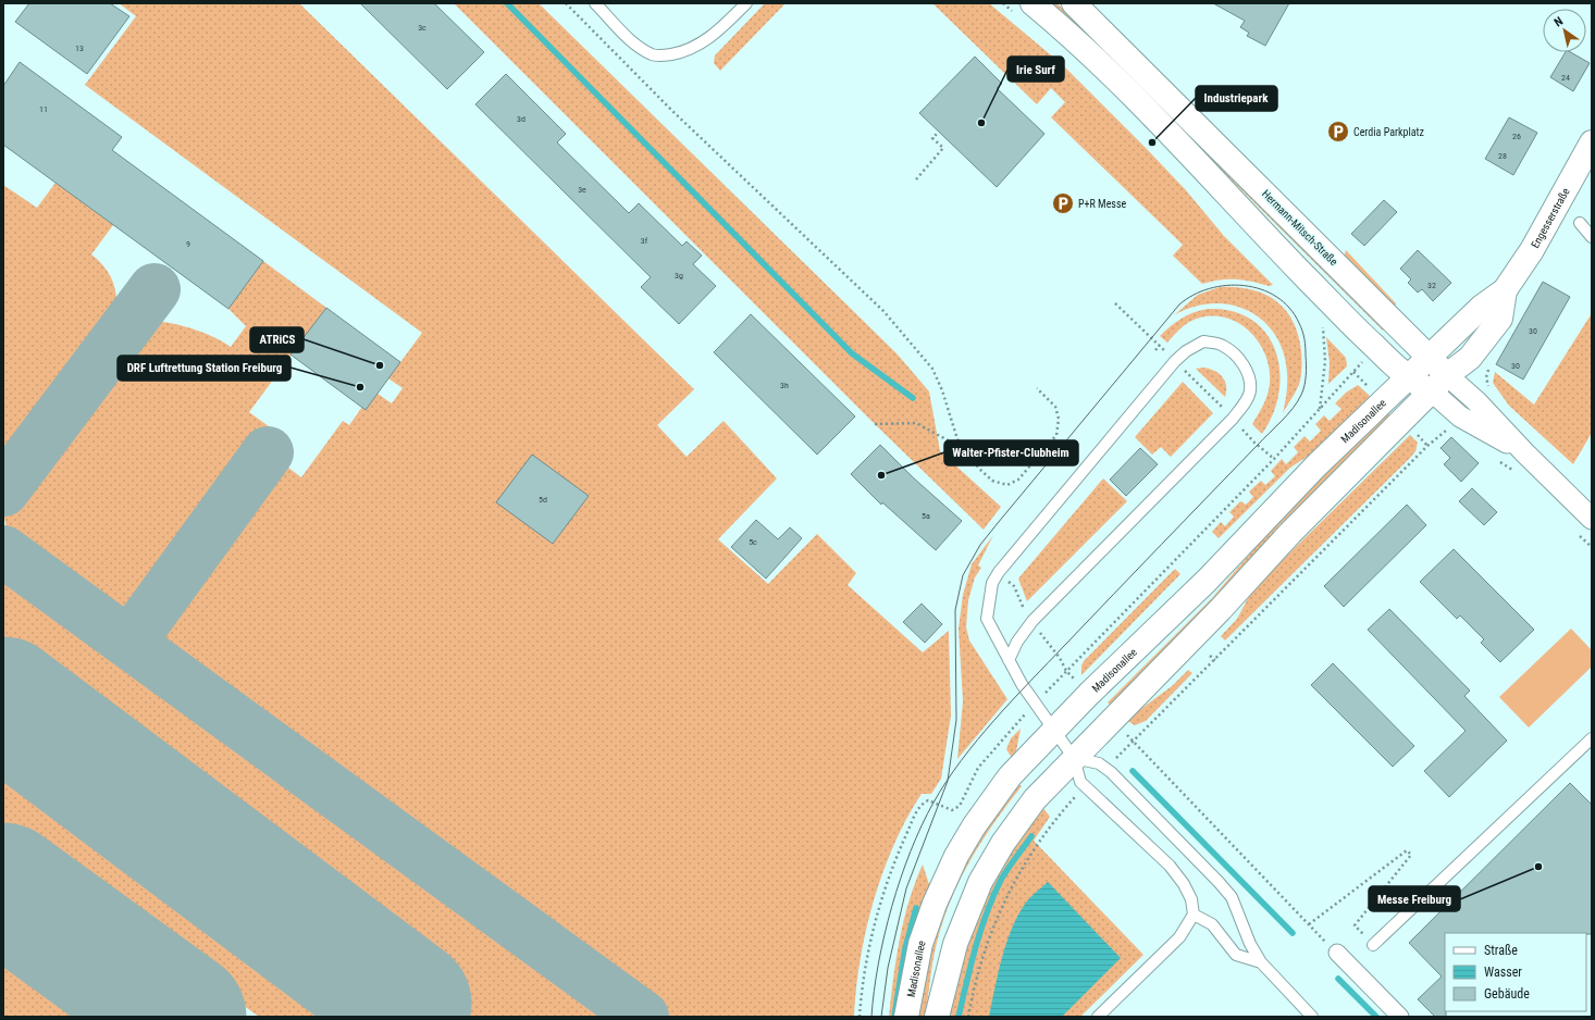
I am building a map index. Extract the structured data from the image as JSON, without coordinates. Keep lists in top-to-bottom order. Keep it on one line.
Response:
{"streets":{"main road":["Engesserstraße","Hermann-Mitsch-Straße","Madisonallee"]},"crossings":[["Engesserstraße","Hermann-Mitsch-Straße"],["Engesserstraße","Madisonallee"],["Hermann-Mitsch-Straße","Madisonallee"]],"places":{"other":["Irie Surf","Industriepark","ATRiCS","DRF Luftrettung Station Freiburg","Walter-Pfister-Clubheim","Messe Freiburg"],"parking":["Cerdia Parkplatz","P+R Messe"]},"house_numbers":["3c","13","24","11","3d","26","28","3e","3f","9","3g","32","30","30","3h","5d","5a","5c"],"legend":["Straße","Wasser","Gebäude"],"north":"top left"}
